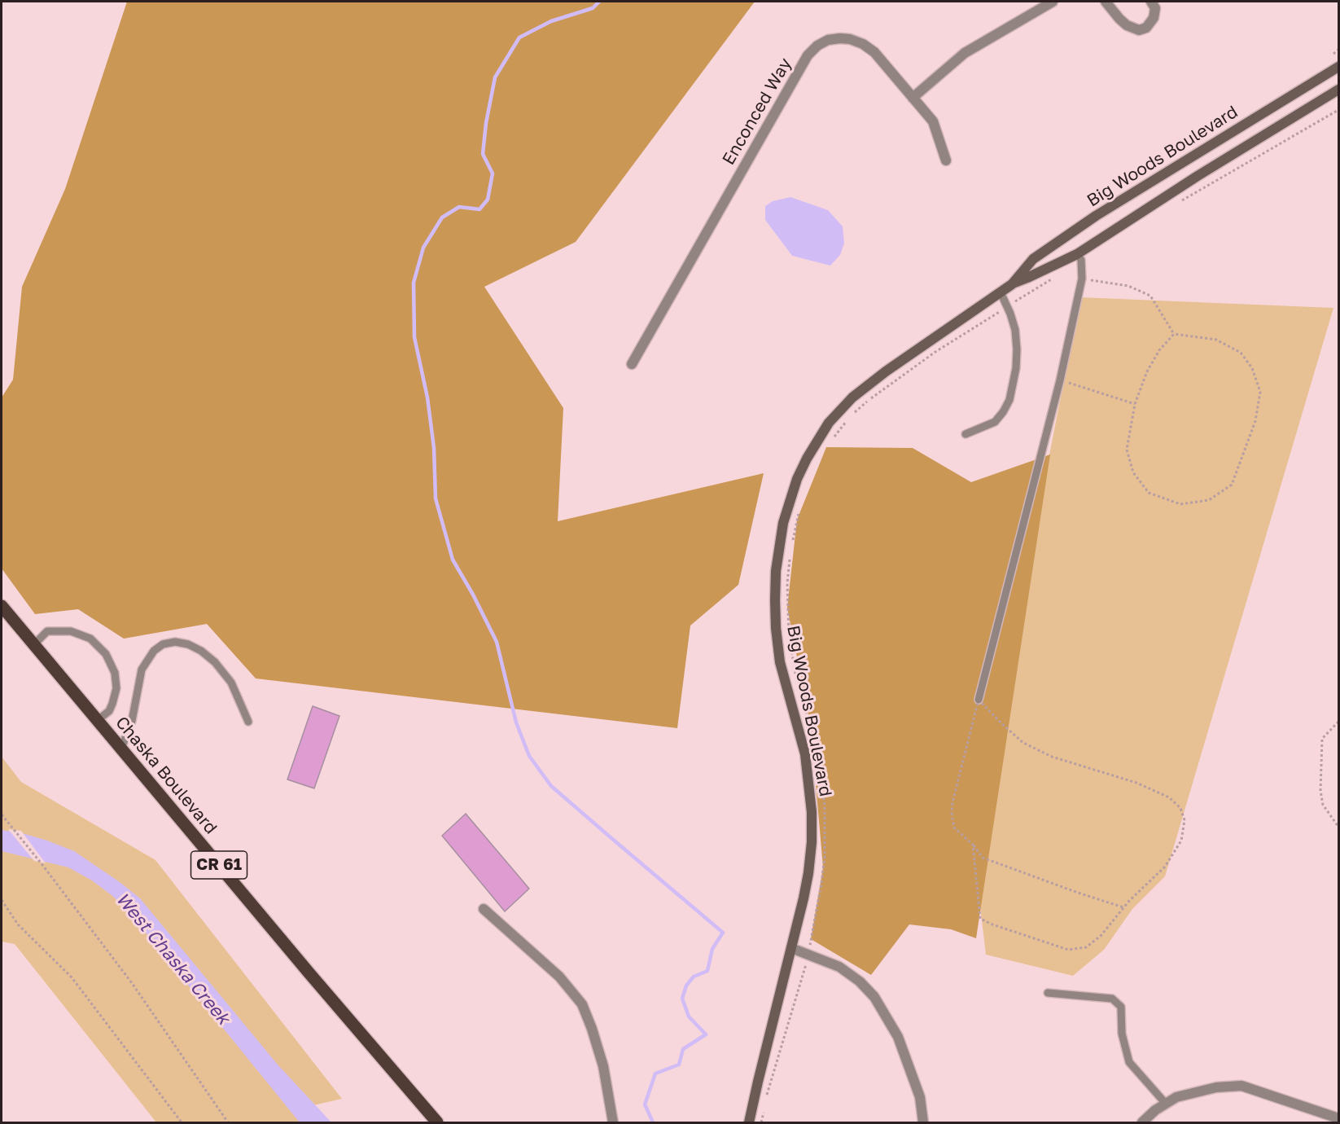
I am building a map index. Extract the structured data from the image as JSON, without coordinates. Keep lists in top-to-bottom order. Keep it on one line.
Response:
{"streets":{"main road":["Chaska Boulevard","CR 61"],"street":["Enconced Way","Big Woods Boulevard"]},"water":["West Chaska Creek"]}
